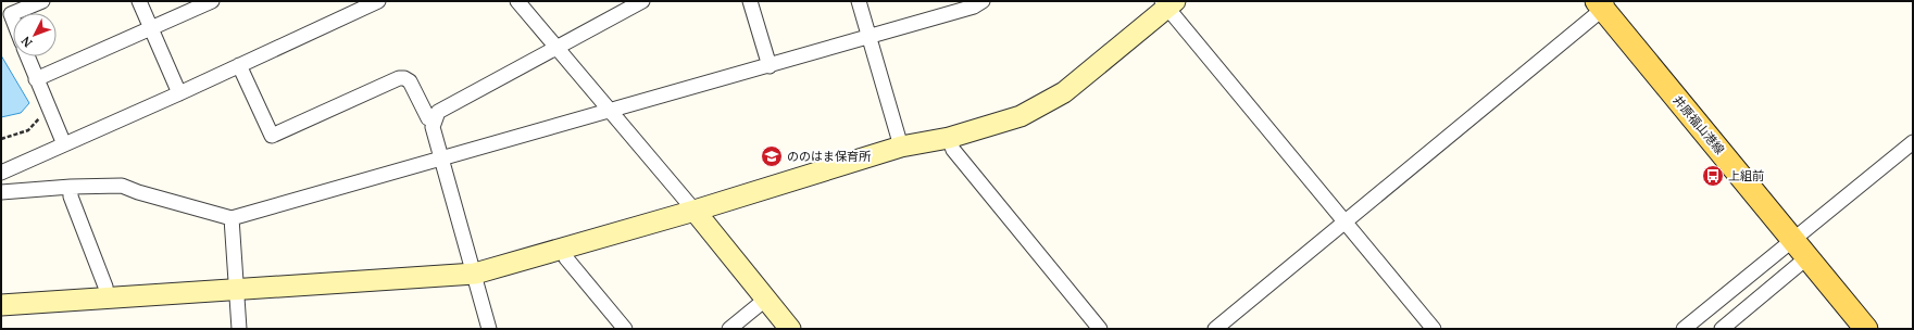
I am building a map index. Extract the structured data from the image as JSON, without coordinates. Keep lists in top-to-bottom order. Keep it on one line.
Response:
{"streets":{"main road":["井原福山港線"]},"places":{"school or university":["ののはま保育所"],"bus stop":["上組前"]},"north":"bottom left"}
